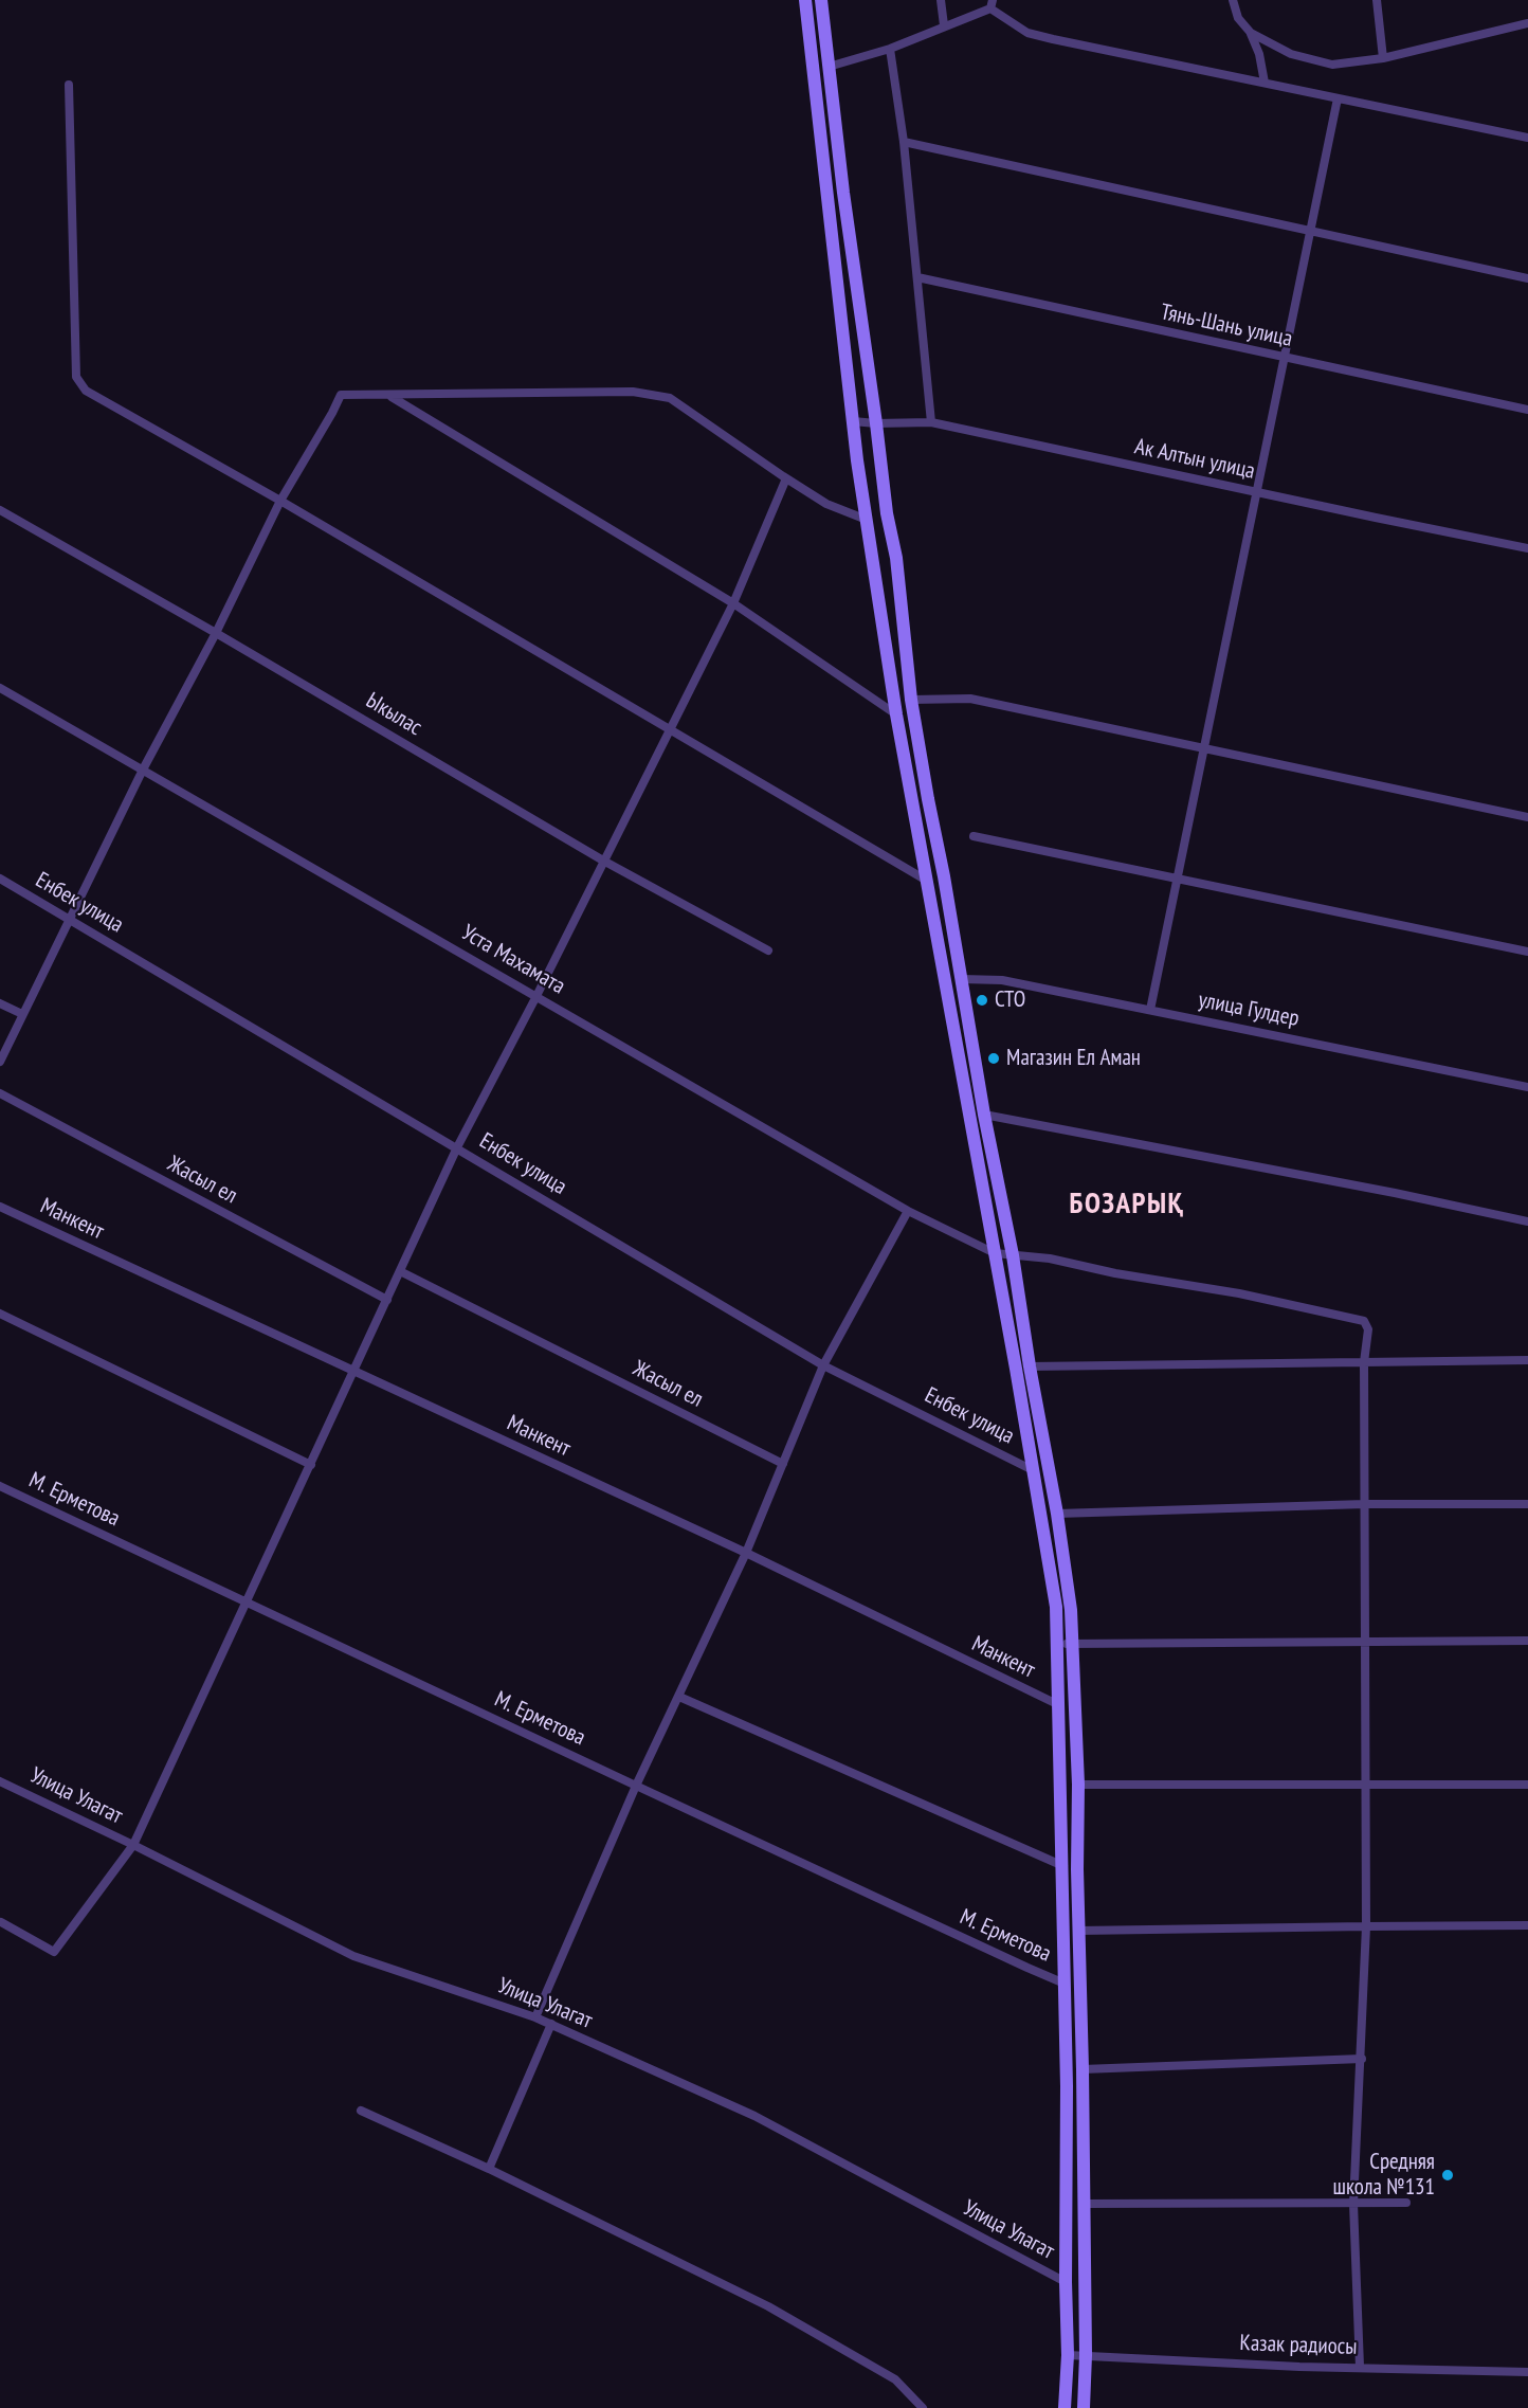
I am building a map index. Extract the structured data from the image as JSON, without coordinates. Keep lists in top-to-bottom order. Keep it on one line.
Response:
{"streets":{"street":["Тянь-Шань улица","Ак Алтын улица","Ыкылас","Енбек улица","Уста Махамата","улица Гулдер","Жасыл ел","Манкент","М. Ерметова","Улица Улагат","Казак радиосы"]},"crossings":[["Уста Махамата","Казак радиосы"]],"districts":["БОЗАРЫҚ"],"places":["СТО","Магазин Ел Аман","Средняя школа №131"]}
